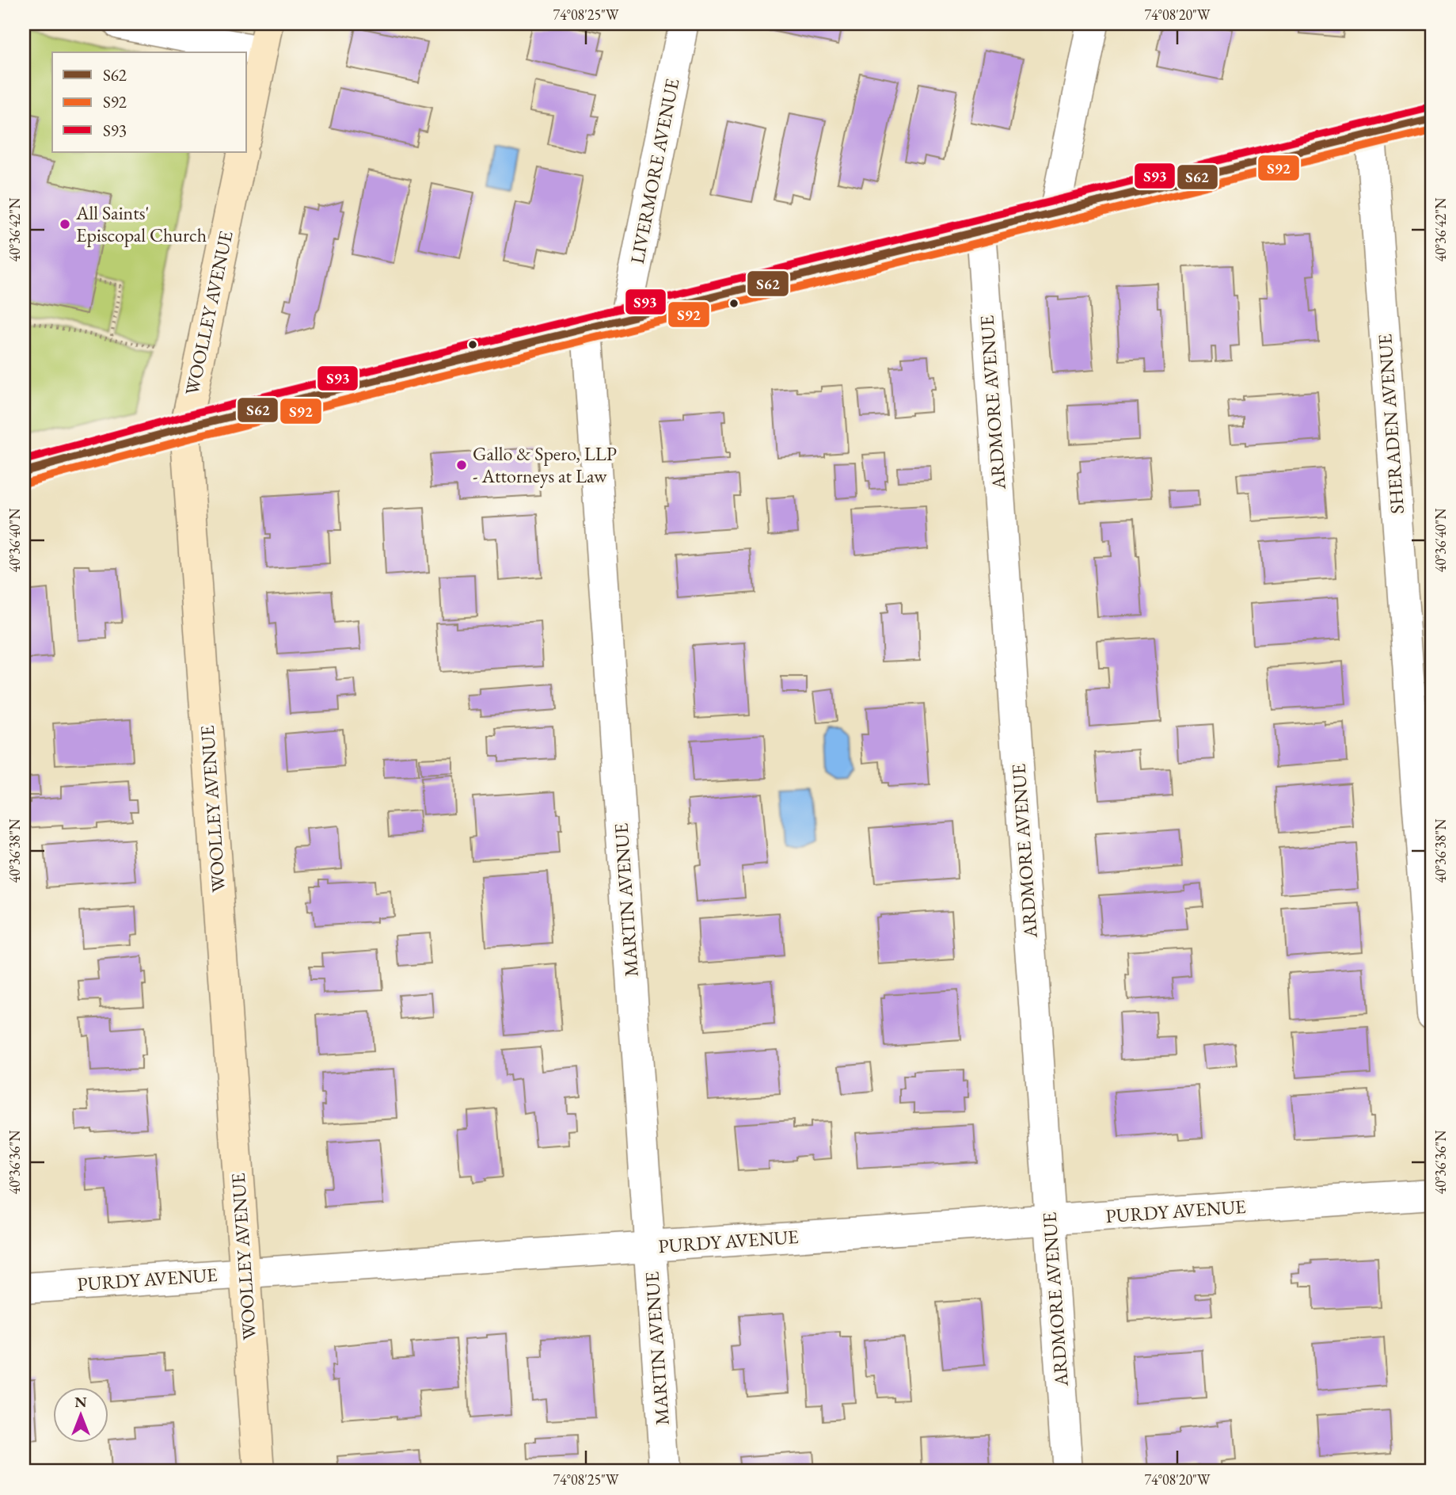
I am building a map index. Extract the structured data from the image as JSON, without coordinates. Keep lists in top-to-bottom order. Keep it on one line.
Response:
{"streets":{"main road":["WOOLLEY AVENUE"],"street":["LIVERMORE AVENUE","ARDMORE AVENUE","SHERADEN AVENUE","MARTIN AVENUE","PURDY AVENUE"]},"crossings":[["WOOLLEY AVENUE","PURDY AVENUE"],["ARDMORE AVENUE","PURDY AVENUE"],["MARTIN AVENUE","PURDY AVENUE"]],"places":["All Saints' Episcopal Church","Gallo & Spero, LLP - Attorneys at Law"],"lines":["transit line S93","transit line S62","transit line S92"],"legend":["S62","S92","S93"],"north":"top","coordinates":["74°08'25\"W","74°08'20\"W","40°36'42\"N","40°36'40\"N","40°36'38\"N","40°36'36\"N"]}
